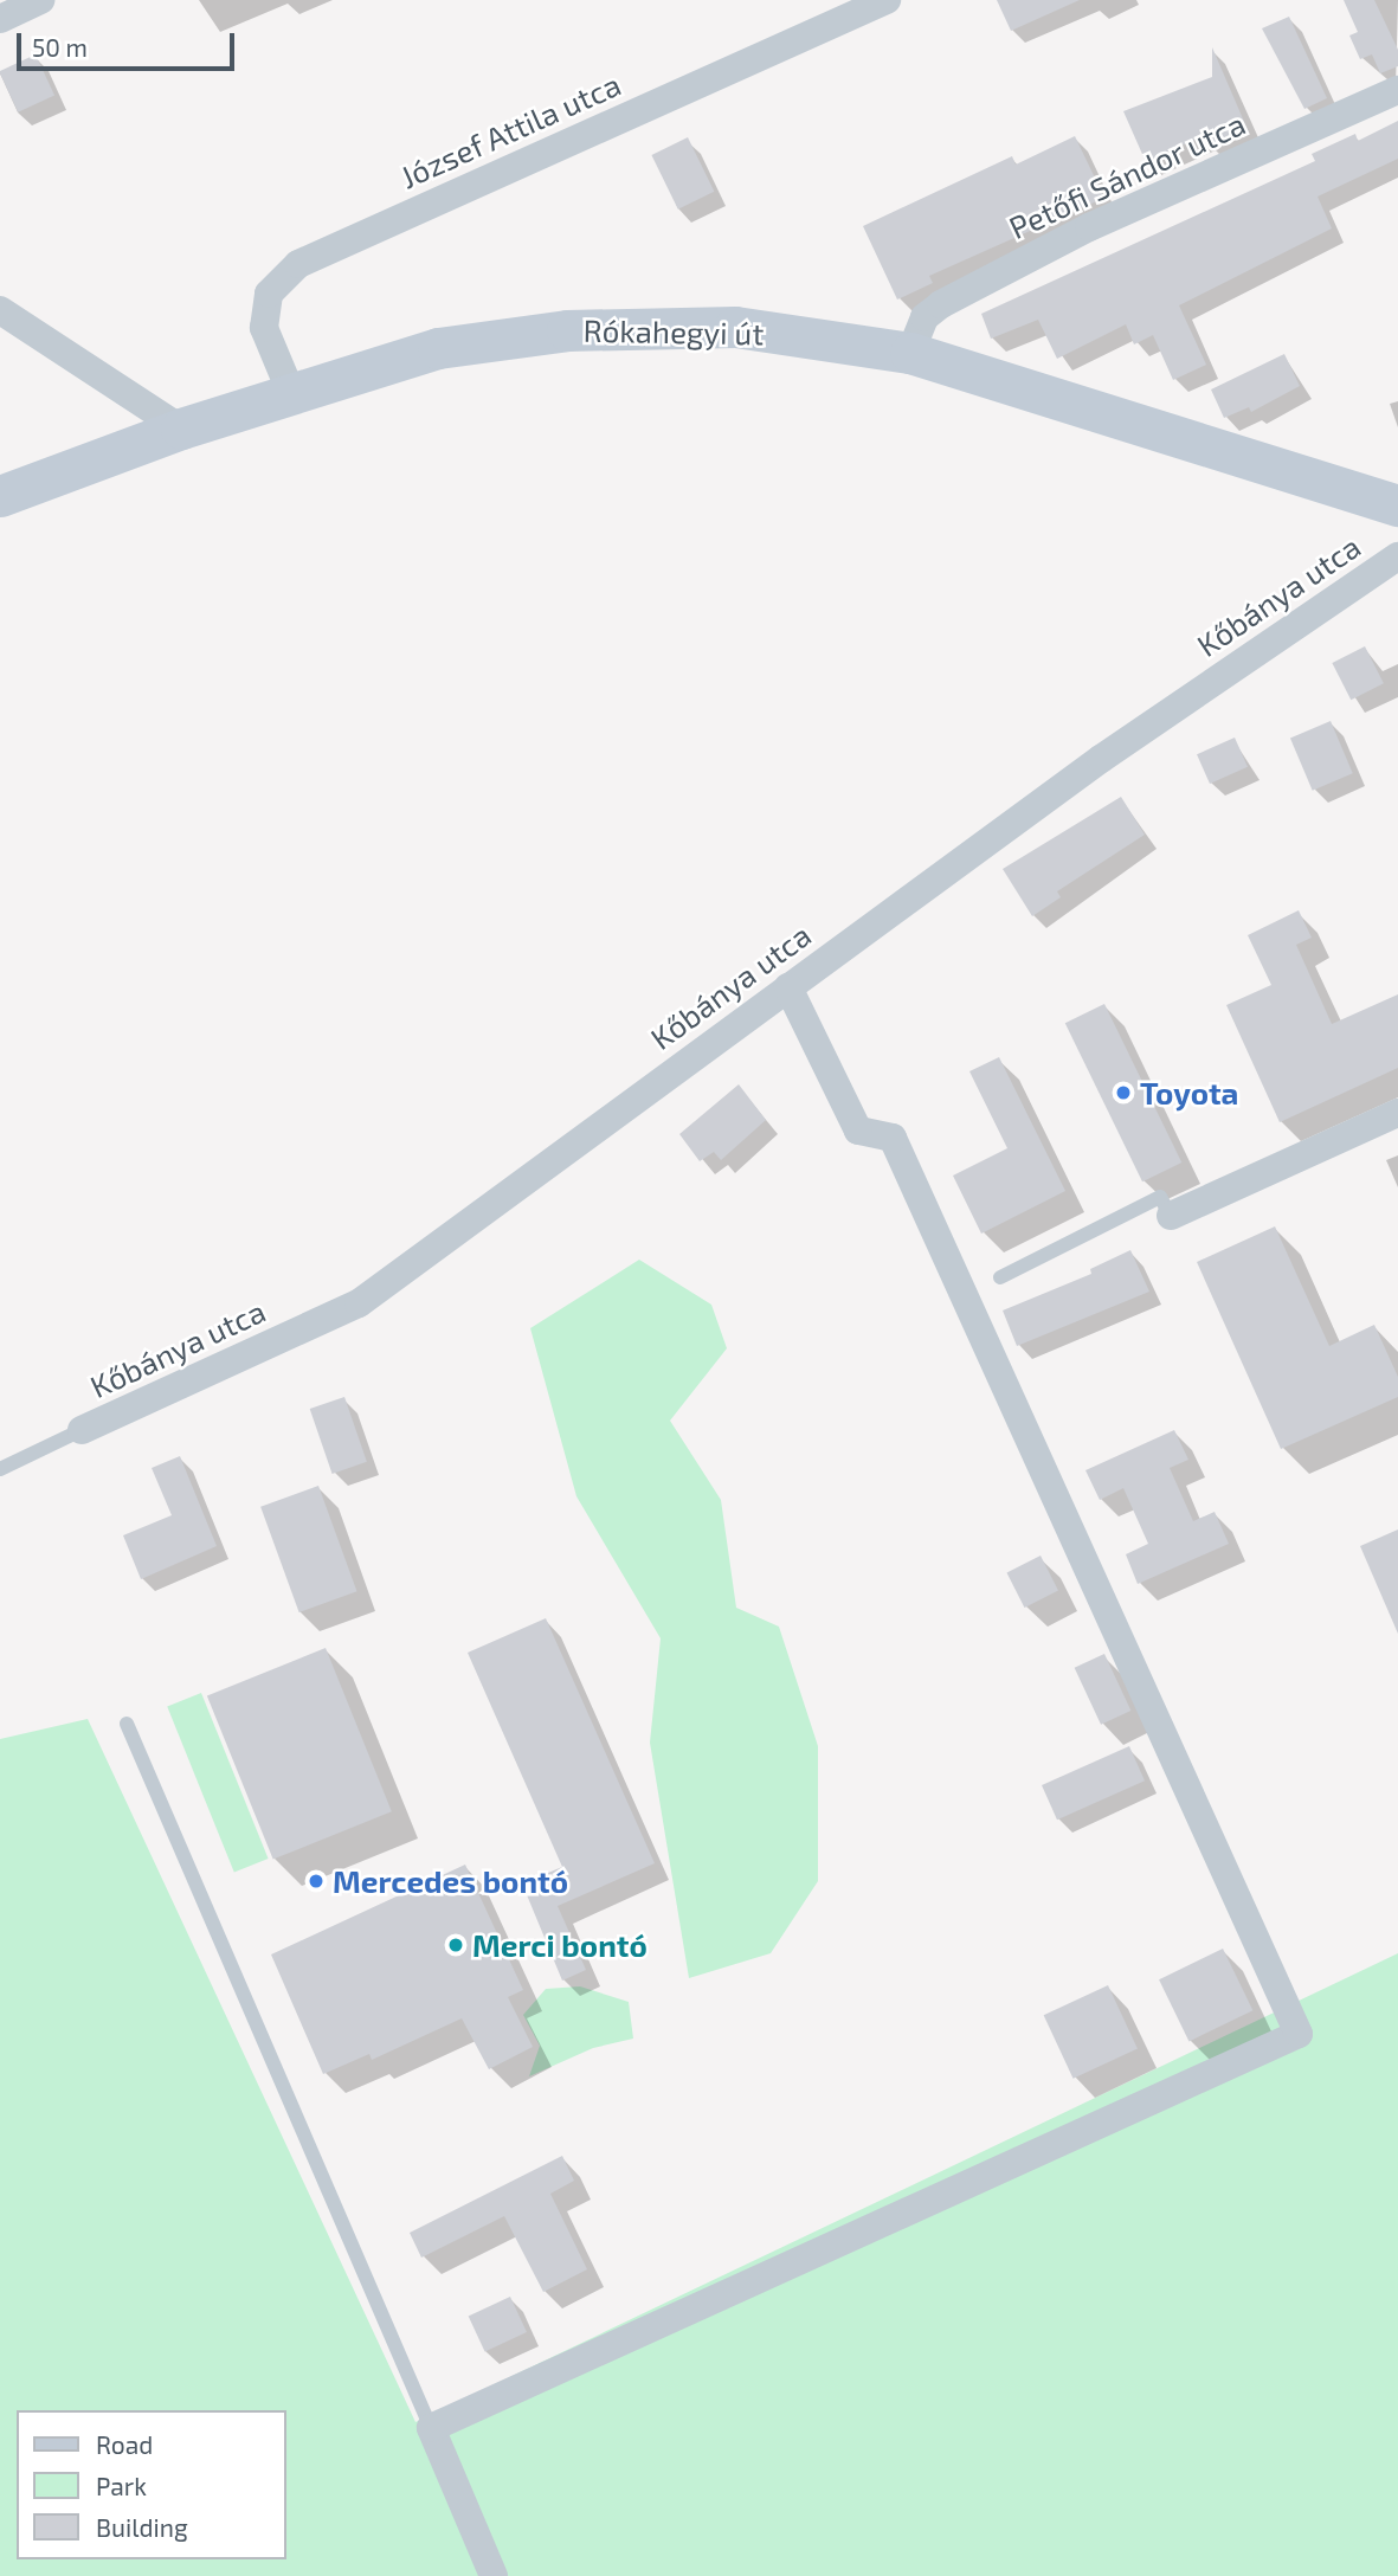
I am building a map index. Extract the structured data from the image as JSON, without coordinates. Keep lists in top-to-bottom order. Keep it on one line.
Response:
{"streets":{"street":["József Attila utca","Petőfi Sándor utca","Rókahegyi út","Kőbánya utca"]},"crossings":[["József Attila utca","Rókahegyi út"],["Petőfi Sándor utca","Rókahegyi út"]],"places":["Toyota","Mercedes bontó","Merci bontó"],"legend":["Road","Park","Building"],"scale_bar":"50 m"}
